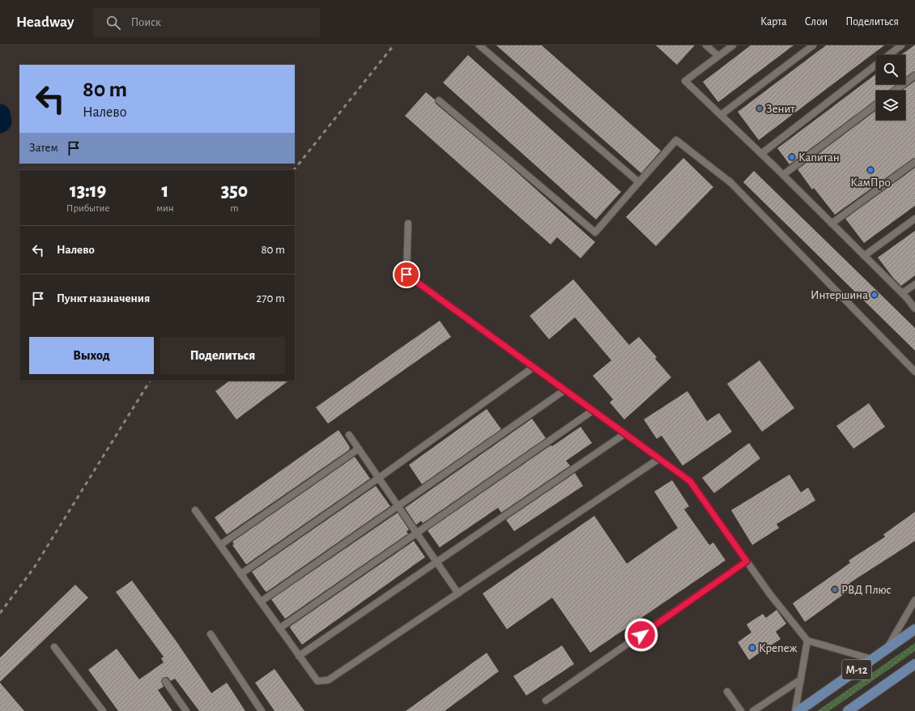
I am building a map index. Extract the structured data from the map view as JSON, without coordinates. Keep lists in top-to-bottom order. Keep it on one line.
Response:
{"streets":{"main road":["М-12"]},"places":["Зенит","Капитан","КамПро","Интершина","РВД Плюс","Крепеж"],"page":{"header":"Headway","search":"Поиск","nav":["Карта","Слои","Поделиться"],"turn":["80 m","Налево"],"then":"Затем","eta":["13:19","Прибытие","1","мин","350","m"],"list":[{"name":"Налево","value":"80 m"},{"name":"Пункт назначения","value":"270 m"}],"buttons":["Выход","Поделиться"]}}
